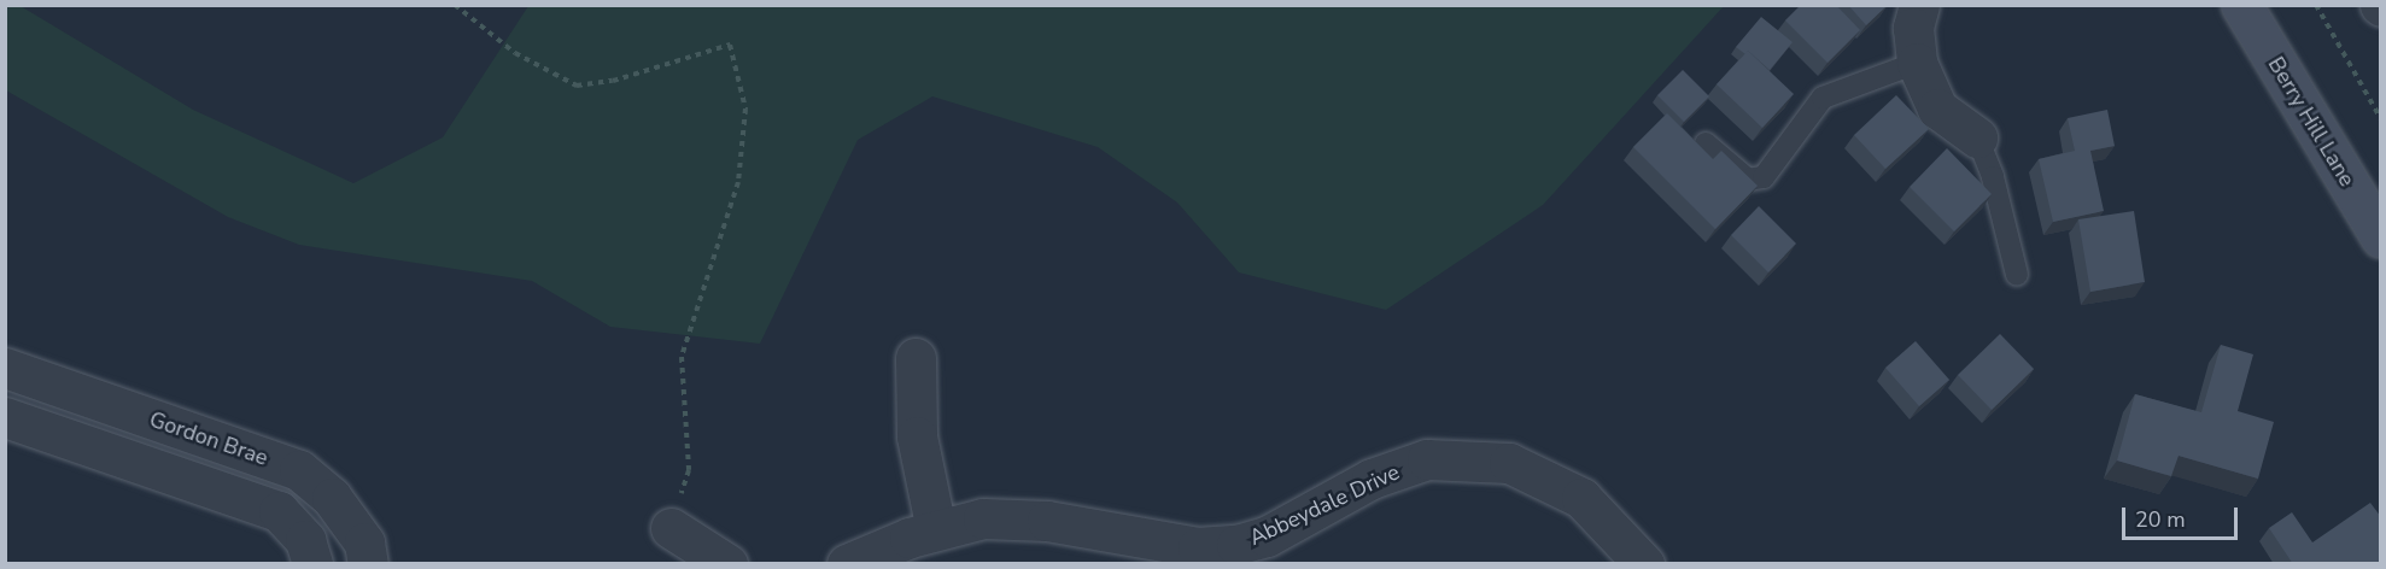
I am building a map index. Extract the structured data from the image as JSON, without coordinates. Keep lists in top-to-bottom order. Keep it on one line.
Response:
{"streets":{"street":["Berry Hill Lane","Gordon Brae","Abbeydale Drive"]},"scale_bar":"20 m"}
